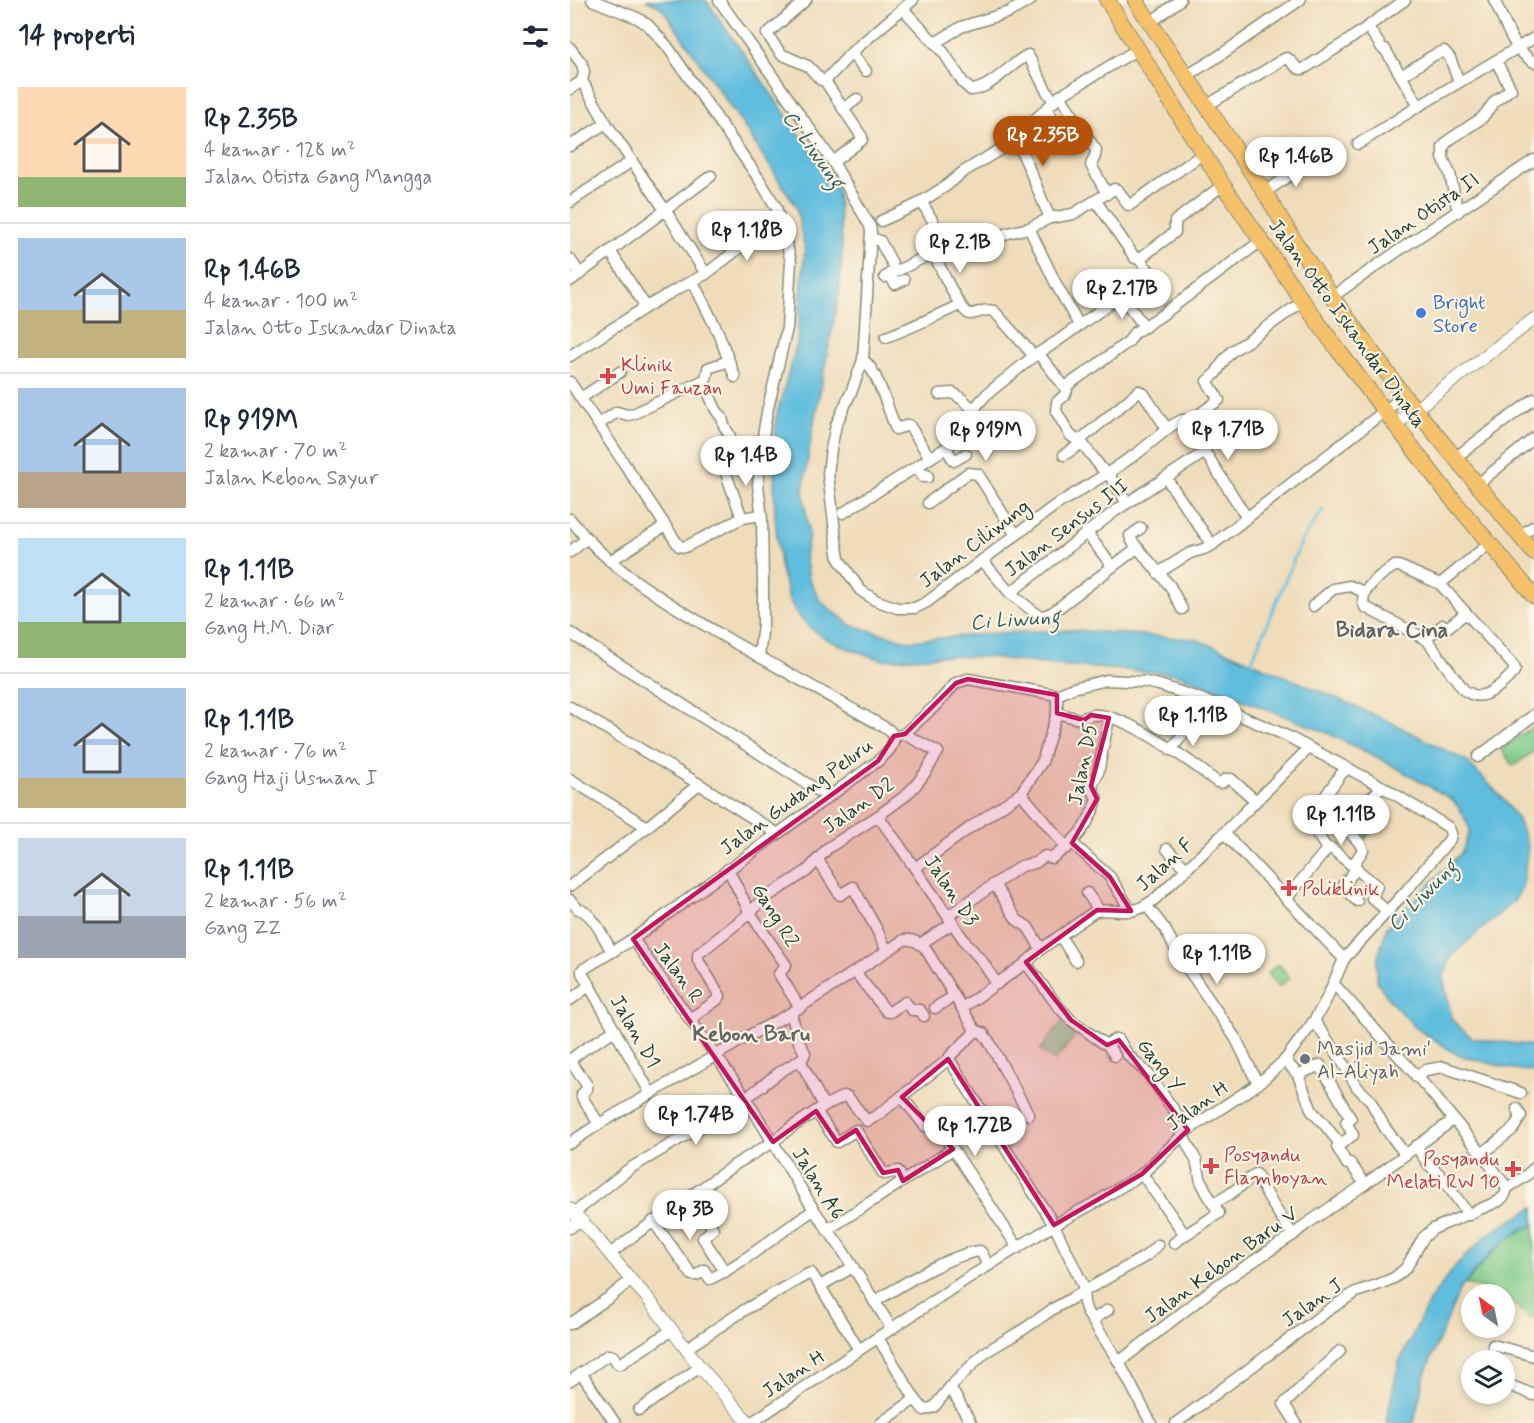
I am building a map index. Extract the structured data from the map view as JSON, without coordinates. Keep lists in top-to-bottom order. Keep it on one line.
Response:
{"streets":{"main road":["Jalan Otto Iskandar Dinata"],"street":["Jalan Otista II","Jalan Sensus III","Jalan Ciliwung","Jalan D5","Jalan Gudang Peluru","Jalan D2","Jalan F","Jalan D3","Gang R2","Jalan R","Jalan D1","Gang Y","Jalan H","Jalan A6","Jalan Kebon Baru V","Jalan J"]},"crossings":[["Jalan Otista II","Jalan Otto Iskandar Dinata"],["Jalan Otto Iskandar Dinata","Jalan Ciliwung"],["Jalan Gudang Peluru","Jalan D2"],["Jalan Gudang Peluru","Gang R2"],["Jalan Gudang Peluru","Jalan R"],["Jalan Gudang Peluru","Jalan D1"],["Jalan D2","Jalan D3"],["Jalan D2","Gang R2"],["Jalan D2","Jalan R"],["Jalan F","Jalan H"],["Jalan R","Jalan A6"],["Gang Y","Jalan H"],["Jalan H","Jalan A6"]],"districts":["Bidara Cina","Kebon Baru"],"water":["Ci Liwung"],"places":{"other":["Bright Store","Masjid Jami' Al-Aliyah"],"health":["Klinik Umi Fauzan","Poliklinik","Posyandu Flamboyan","Posyandu Melati RW 10"]},"north":"top left","page":{"heading":"14 properti","list":[{"name":"Rp 2.35B","note":"4 kamar · 128 m² · Jalan Otista Gang Mangga"},{"name":"Rp 1.46B","note":"4 kamar · 100 m² · Jalan Otto Iskandar Dinata"},{"name":"Rp 919M","note":"2 kamar · 70 m² · Jalan Kebon Sayur"},{"name":"Rp 1.11B","note":"2 kamar · 66 m² · Gang H.M. Diar"},{"name":"Rp 1.11B","note":"2 kamar · 76 m² · Gang Haji Usman I"},{"name":"Rp 1.11B","note":"2 kamar · 56 m² · Gang ZZ"}],"price":["Rp 2.35B","Rp 1.46B","Rp 1.18B","Rp 2.1B","Rp 2.17B","Rp 1.71B","Rp 919M","Rp 1.4B","Rp 1.11B","Rp 1.11B","Rp 1.11B","Rp 1.74B","Rp 1.72B","Rp 3B"]}}
